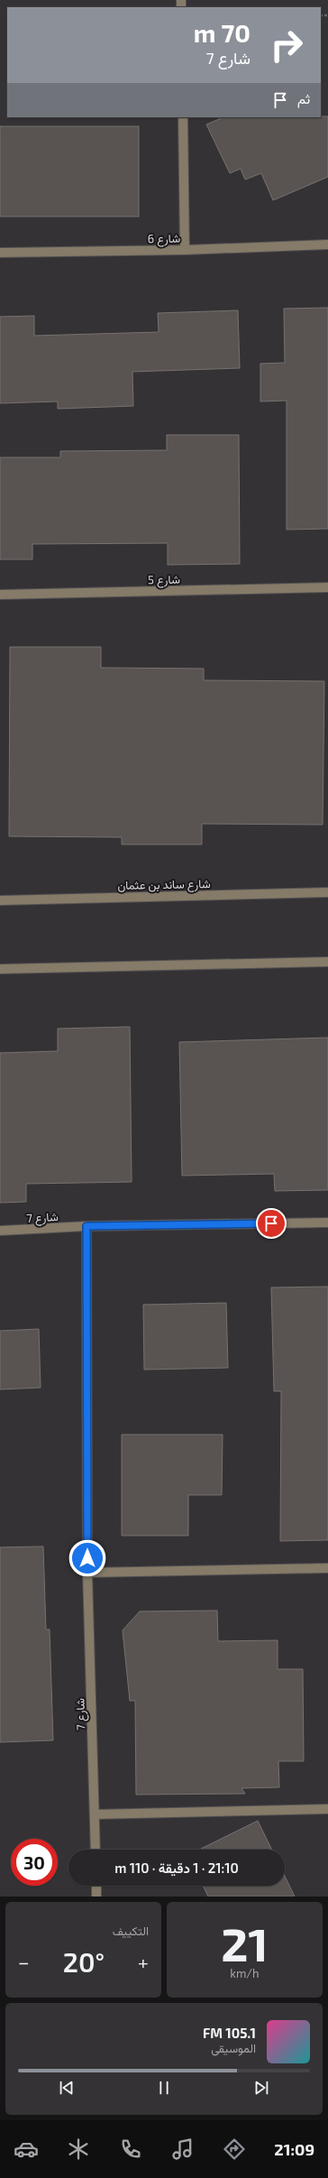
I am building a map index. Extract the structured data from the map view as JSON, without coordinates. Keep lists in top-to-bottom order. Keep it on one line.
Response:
{"streets":{"street":["شارع 6","شارع 5","شارع ساند بن عثمان","شارع 7"]},"page":{"turn":["70 m","شارع 7"],"then":"ثم","limit":"30","trip":"21:10 · 1 دقيقة · 110 m","tile":[["21","km/h"],"التكييف"],"heat":["−","20°","+"],"song":["105.1 FM","الموسيقى"],"tabs":"21:09"}}
